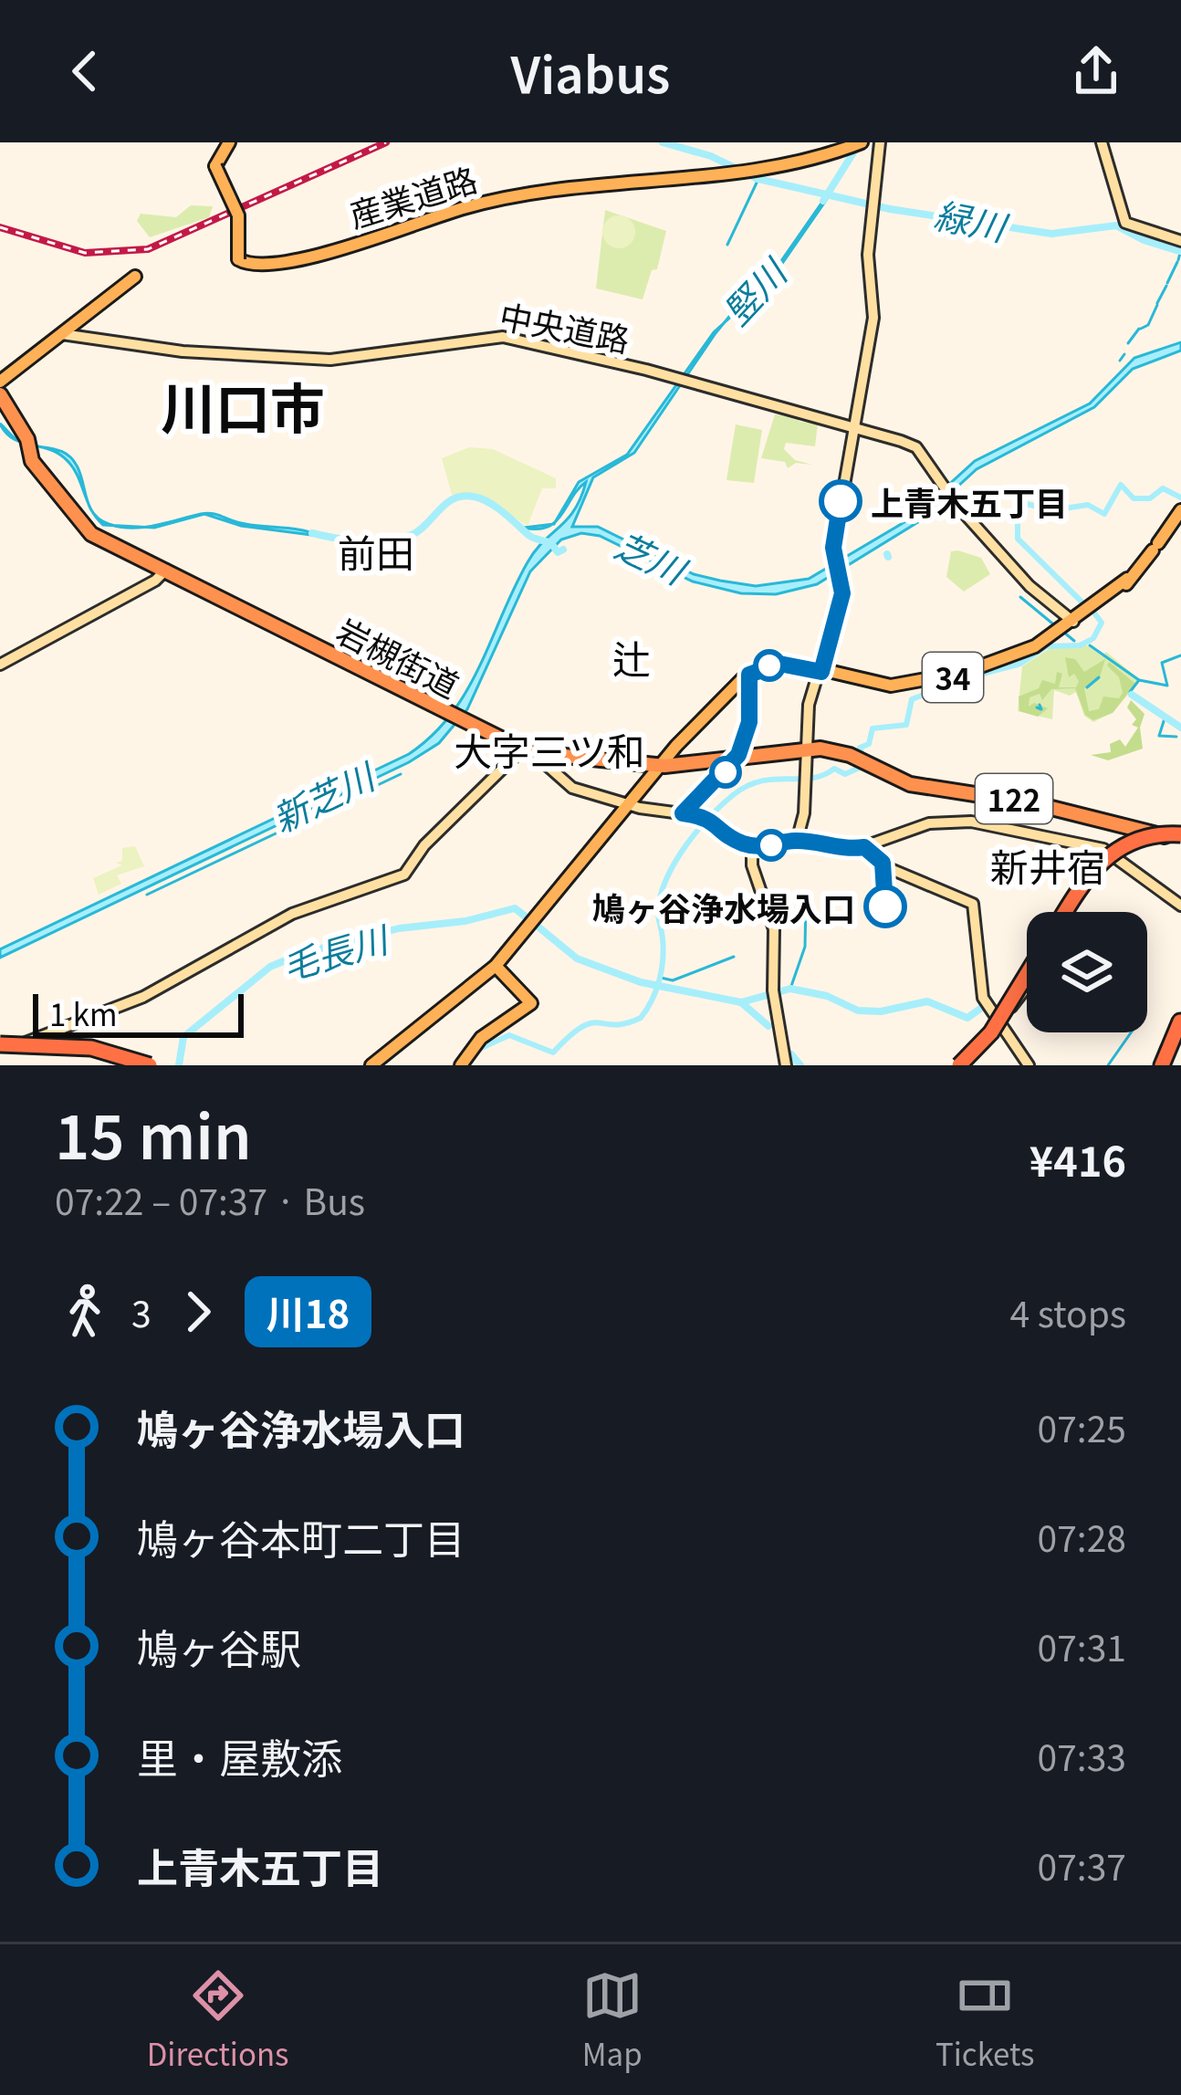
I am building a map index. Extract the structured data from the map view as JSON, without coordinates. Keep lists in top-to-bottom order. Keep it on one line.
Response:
{"streets":{"highway":["岩槻街道","122"],"main road":["産業道路","中央道路","34"]},"crossings":[["中央道路","34"],["岩槻街道","34"]],"districts":["川口市","前田","辻","大字三ツ和","新井宿"],"water":["緑川","竪川","芝川","新芝川","毛長川"],"places":["上青木五丁目","鳩ヶ谷浄水場入口"],"lines":["bus line 川18"],"scale_bar":"1 km","page":{"header":"Viabus","scale":"1 km","heading":["15 min","07:22 – 07:37 · Bus","¥416"],"legs":["3","川18","4 stops"],"list":[{"name":"鳩ヶ谷浄水場入口","value":"07:25"},{"name":"鳩ヶ谷本町二丁目","value":"07:28"},{"name":"鳩ヶ谷駅","value":"07:31"},{"name":"里・屋敷添","value":"07:33"},{"name":"上青木五丁目","value":"07:37"}],"tabs":["Directions","Map","Tickets"]}}
